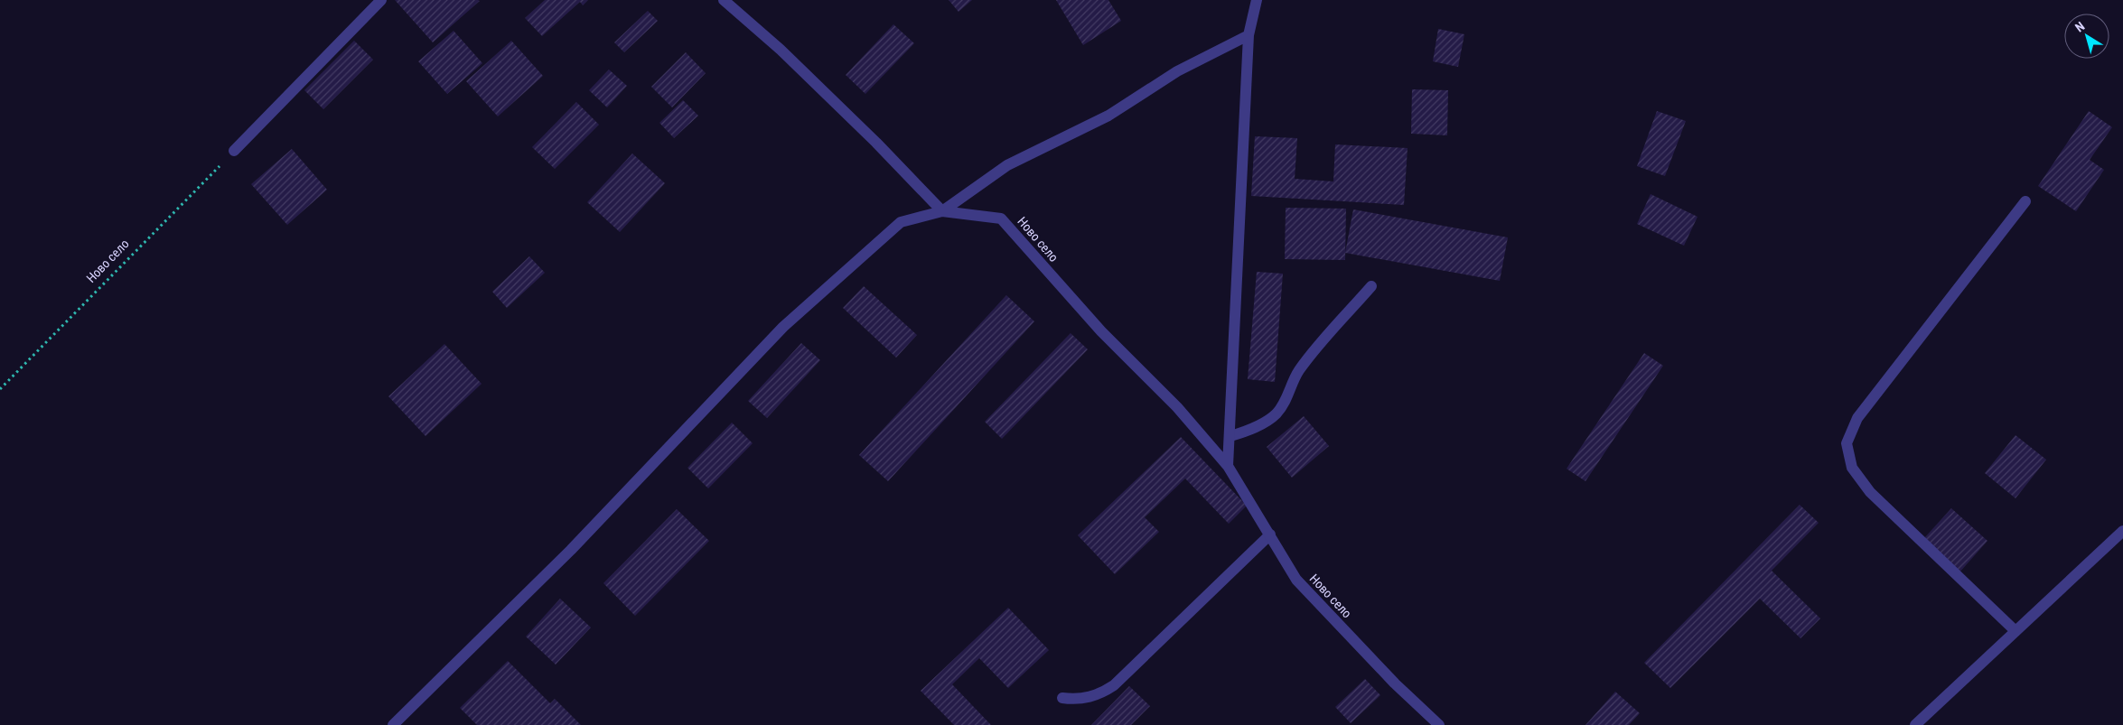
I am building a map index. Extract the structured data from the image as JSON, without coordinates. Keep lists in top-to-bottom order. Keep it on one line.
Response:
{"streets":{"street":["Ново село"]},"north":"top left"}
